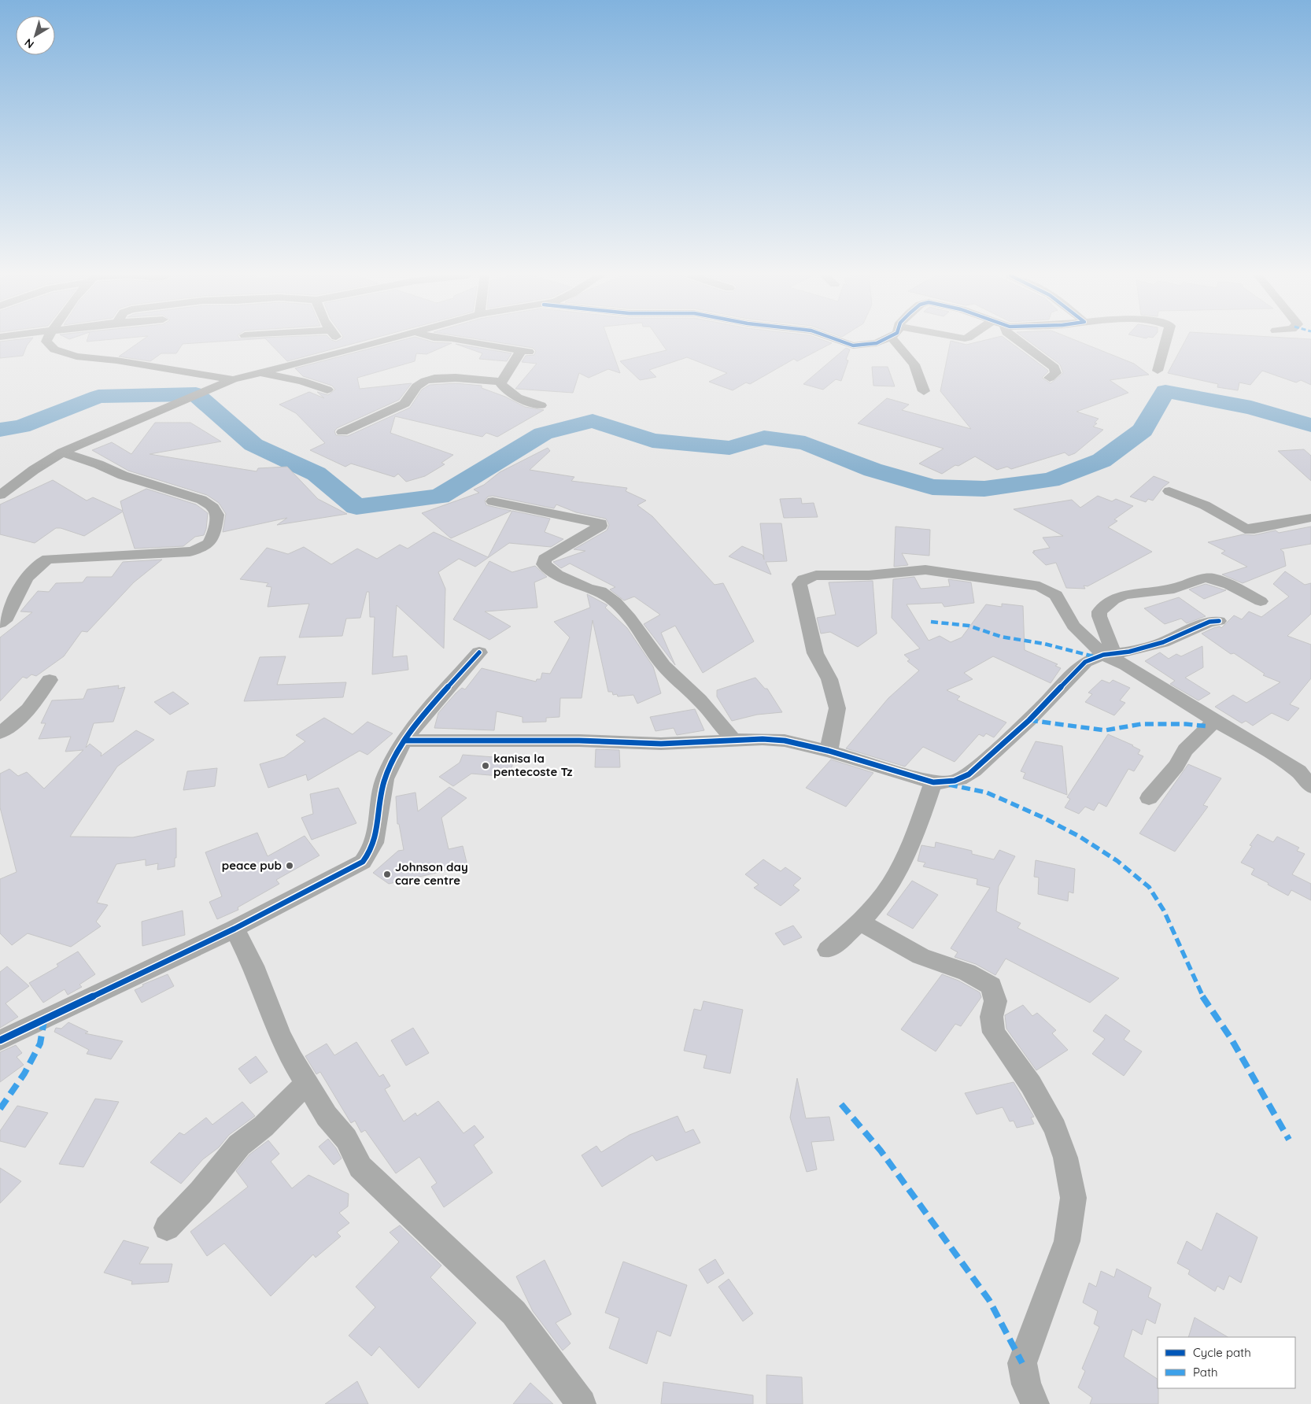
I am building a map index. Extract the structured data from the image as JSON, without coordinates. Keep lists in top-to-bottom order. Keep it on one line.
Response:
{"places":["kanisa la pentecoste Tz","peace pub","Johnson day care centre"],"legend":["Cycle path","Path"],"north":"bottom left"}
